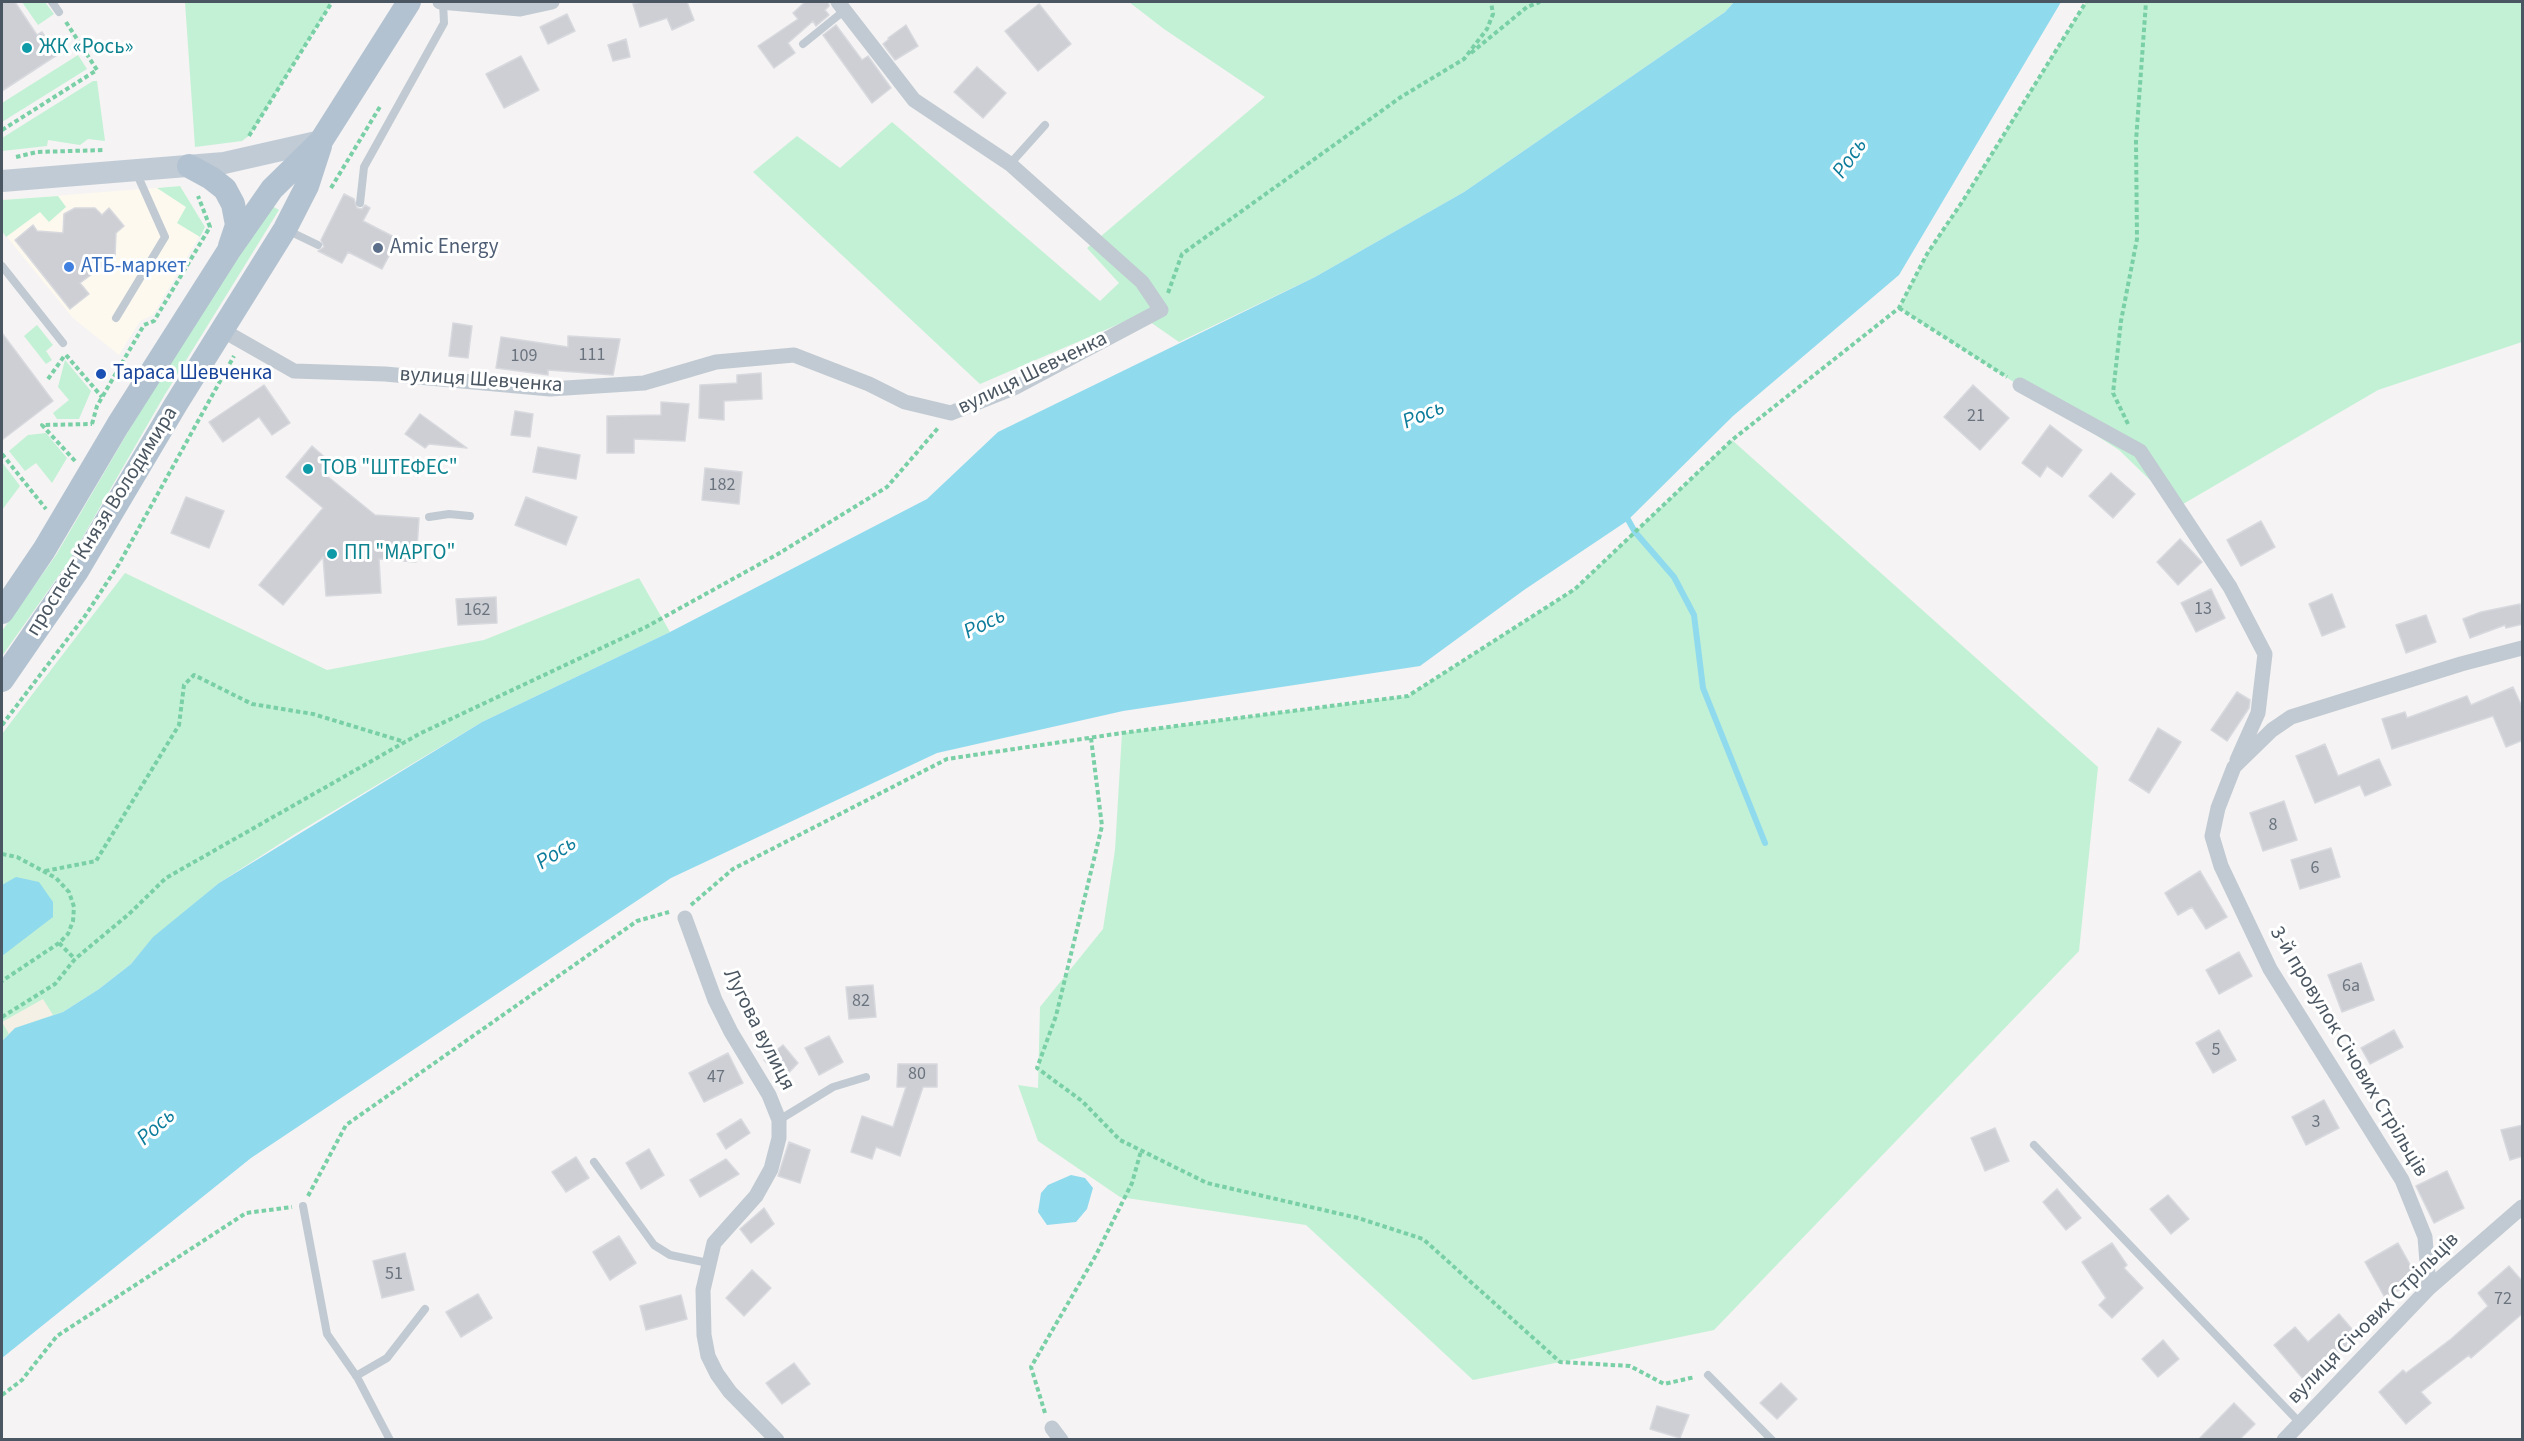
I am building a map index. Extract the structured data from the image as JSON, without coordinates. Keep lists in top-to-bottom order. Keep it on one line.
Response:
{"streets":{"main road":["проспект Князя Володимира"],"street":["вулиця Шевченка","Лугова вулиця","3-й провулок Січових Стрільців","вулиця Січових Стрільців"]},"crossings":[["вулиця Шевченка","проспект Князя Володимира"],["3-й провулок Січових Стрільців","вулиця Січових Стрільців"]],"water":["Рось"],"places":["ЖК «Рось»","Amic Energy","АТБ-маркет","Тараса Шевченка","ТОВ \"ШТЕФЕС\"","ПП \"МАРГО\""],"house_numbers":["111","109","21","182","13","162","8","6","6а","82","5","80","47","3","51","72"]}
